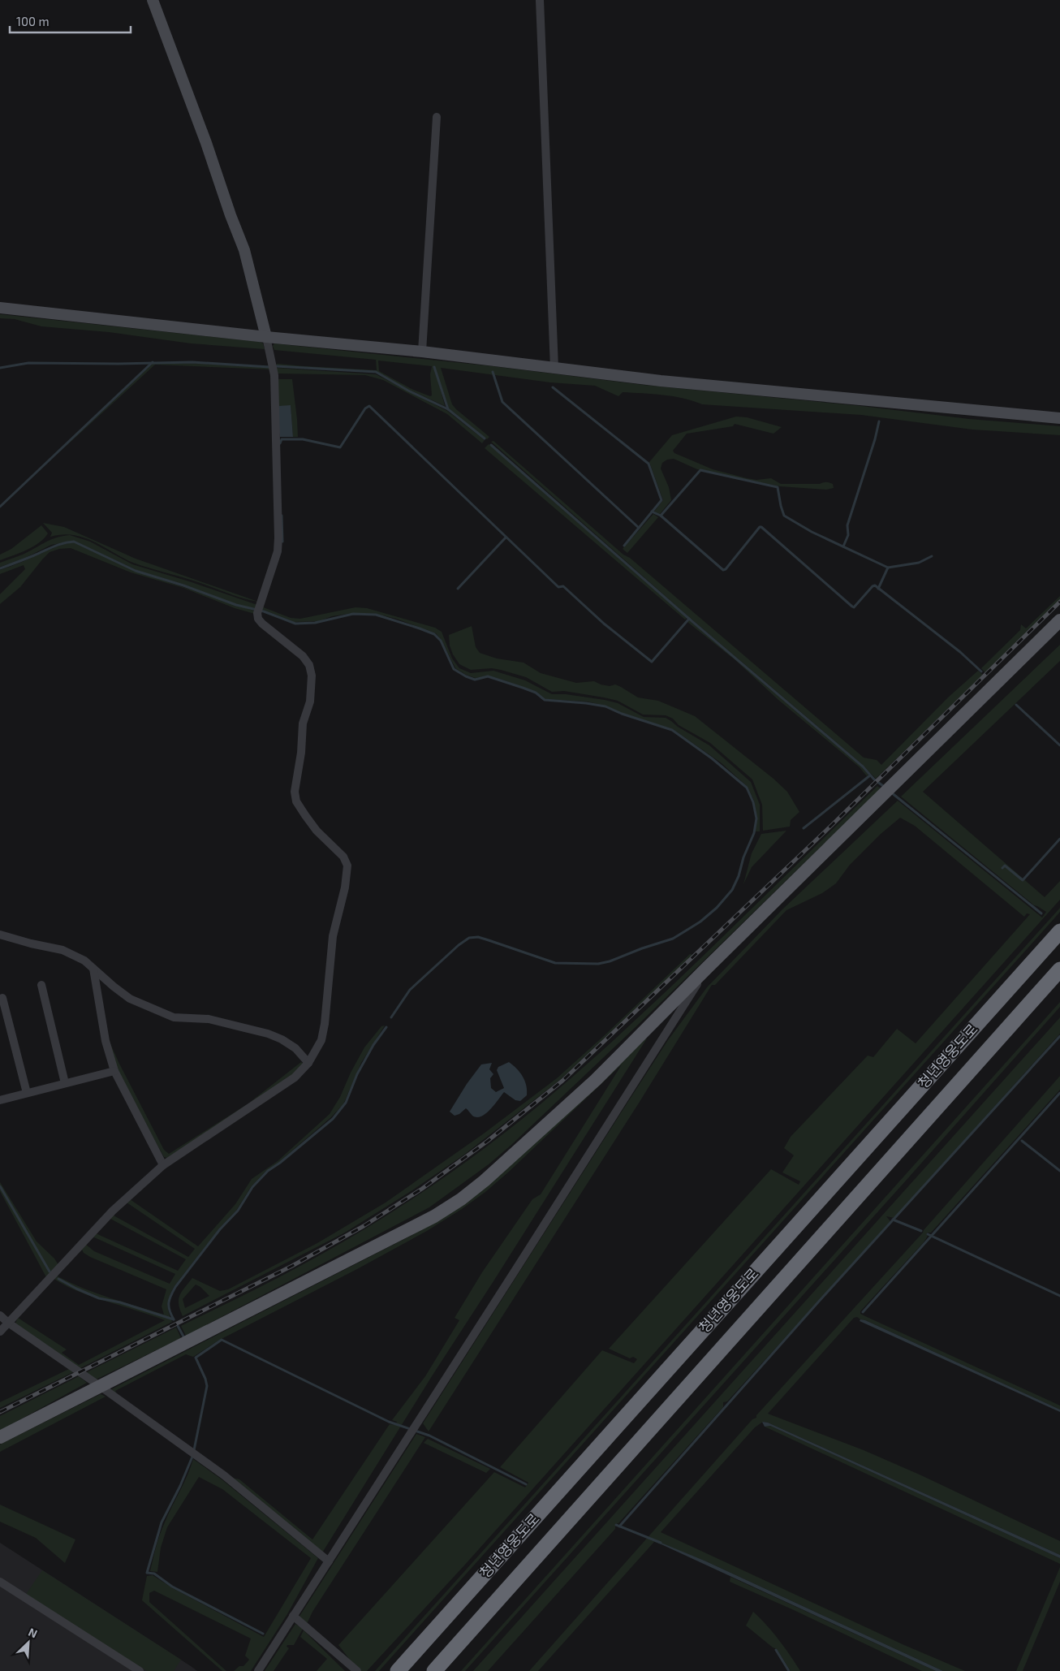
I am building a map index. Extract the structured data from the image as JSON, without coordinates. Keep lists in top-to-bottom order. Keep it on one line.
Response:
{"streets":{"highway":["청년영웅도로"]},"scale_bar":"100 m","north":"top right"}
